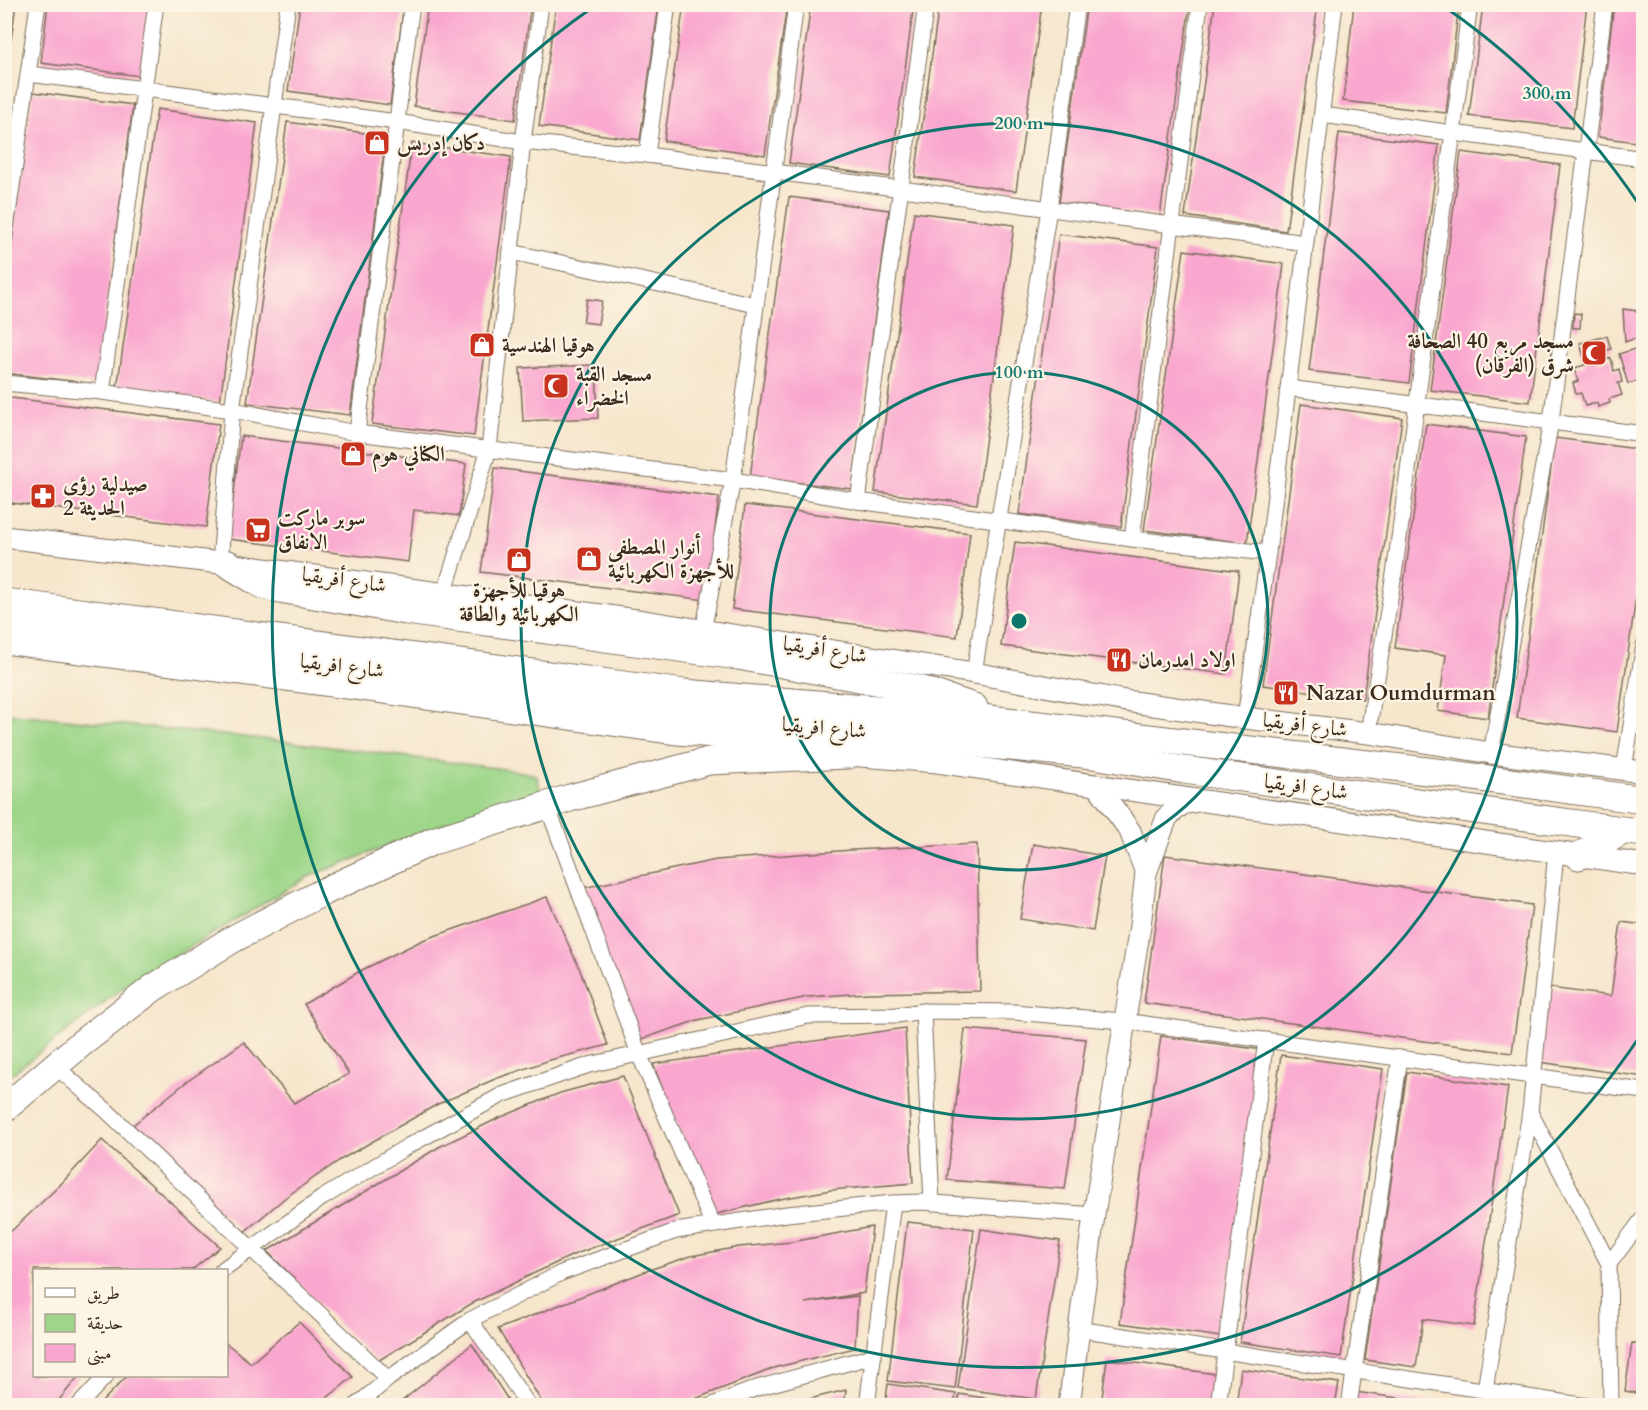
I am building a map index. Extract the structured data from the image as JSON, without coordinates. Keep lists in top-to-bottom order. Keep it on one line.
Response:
{"streets":{"highway":["شارع افريقيا"],"street":["شارع أفريقيا"]},"places":{"shop":["دكان إدريس","هوقيا الهندسية","الكناني هوم","أنوار المصطفى للأجهزة الكهربائية","هوقيا للأجهزة الكهربائية والطاقة"],"mosque":["مسجد مربع 40 الصحافة شرق (الفرقان)","مسجد القبة الخضراء"],"pharmacy":["صيدلية رؤى الحديثة 2"],"supermarket":["سوبر ماركت الانفاق"],"restaurant":["اولاد امدرمان","Nazar Oumdurman"]},"legend":["طريق","حديقة","مبنى"],"rings":["300 m","200 m","100 m"]}
